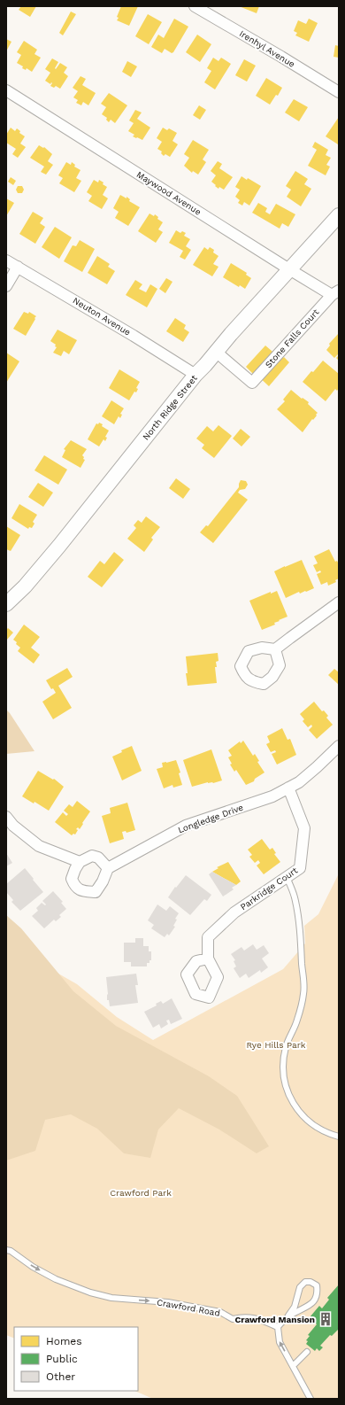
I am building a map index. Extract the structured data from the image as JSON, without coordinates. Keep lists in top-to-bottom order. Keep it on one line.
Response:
{"streets":{"street":["Irenhyl Avenue","Maywood Avenue","Neuton Avenue","Stone Falls Court","North Ridge Street","Longledge Drive","Parkridge Court"],"lane":["Crawford Road"]},"crossings":[["Maywood Avenue","Stone Falls Court"],["Maywood Avenue","North Ridge Street"],["Neuton Avenue","North Ridge Street"],["Stone Falls Court","North Ridge Street"],["Longledge Drive","Parkridge Court"]],"one_way":["Crawford Road"],"parks":["Rye Hills Park","Crawford Park"],"places":{"building":["Crawford Mansion"]},"legend":["Homes","Public","Other"]}
